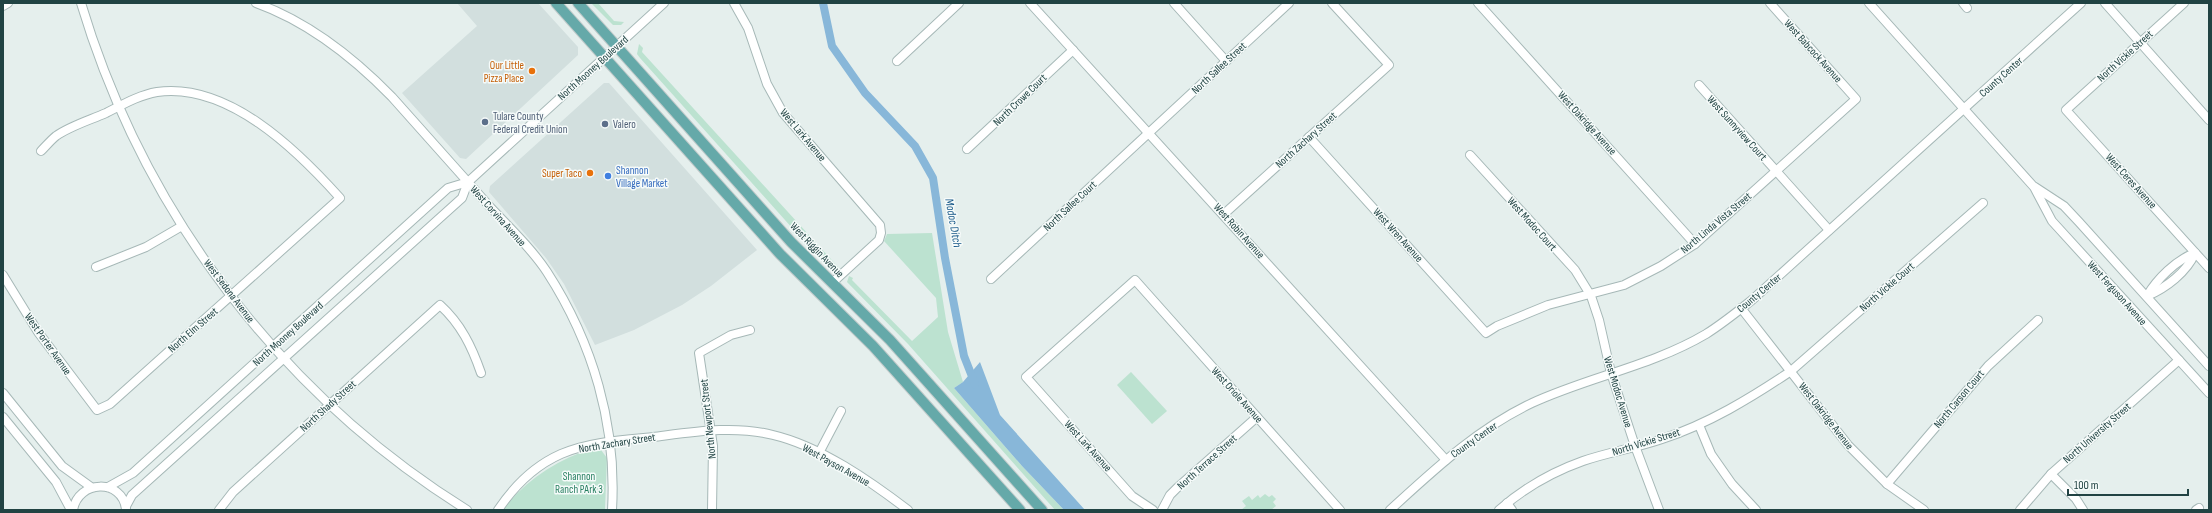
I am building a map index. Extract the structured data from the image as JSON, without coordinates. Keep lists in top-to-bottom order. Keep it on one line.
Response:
{"streets":{"main road":["West Riggin Avenue"],"street":["West Babcock Avenue","North Vickie Street","North Mooney Boulevard","North Sallee Street","County Center","North Crowe Court","West Oakridge Avenue","West Sunnyview Court","West Lark Avenue","North Zachary Street","West Ceres Avenue","North Sallee Court","West Corvina Avenue","North Linda Vista Street","West Modoc Court","West Robin Avenue","West Wren Avenue","North Vickie Court","West Sedona Avenue","West Ferguson Avenue","North Elm Street","West Porter Avenue","West Modoc Avenue","West Oriole Avenue","North Carson Court","North Shady Street","North Newport Street","North University Street","North Terrace Street","West Payson Avenue"]},"crossings":[["West Babcock Avenue","North Linda Vista Street"],["North Vickie Street","West Oakridge Avenue"],["North Vickie Street","West Ceres Avenue"],["North Vickie Street","North Vickie Court"],["North Vickie Street","West Modoc Avenue"],["North Mooney Boulevard","West Corvina Avenue"],["North Mooney Boulevard","West Riggin Avenue"],["North Mooney Boulevard","West Sedona Avenue"],["North Sallee Street","North Sallee Court"],["North Sallee Street","West Robin Avenue"],["County Center","West Oakridge Avenue"],["County Center","West Sunnyview Court"],["County Center","West Robin Avenue"],["County Center","West Ferguson Avenue"],["County Center","West Modoc Avenue"],["North Crowe Court","West Robin Avenue"],["West Oakridge Avenue","North Linda Vista Street"],["West Oakridge Avenue","North Vickie Court"],["West Oakridge Avenue","North Carson Court"],["West Sunnyview Court","North Linda Vista Street"],["West Lark Avenue","West Riggin Avenue"],["West Lark Avenue","West Oriole Avenue"],["North Zachary Street","West Corvina Avenue"],["North Zachary Street","West Robin Avenue"],["North Zachary Street","West Wren Avenue"],["North Zachary Street","North Newport Street"],["North Zachary Street","West Payson Avenue"],["North Sallee Court","West Robin Avenue"],["North Linda Vista Street","West Modoc Court"],["North Linda Vista Street","West Wren Avenue"],["North Linda Vista Street","West Modoc Avenue"],["West Modoc Court","West Modoc Avenue"],["West Sedona Avenue","North Elm Street"],["West Sedona Avenue","North Shady Street"],["West Ferguson Avenue","North University Street"],["North Elm Street","West Porter Avenue"],["West Oriole Avenue","North Terrace Street"],["North Newport Street","West Payson Avenue"]],"water":["Modoc Ditch"],"parks":["Shannon Ranch PArk 3"],"places":["Our Little Pizza Place","Tulare County Federal Credit Union","Valero","Super Taco","Shannon Village Market"],"scale_bar":"100 m"}
